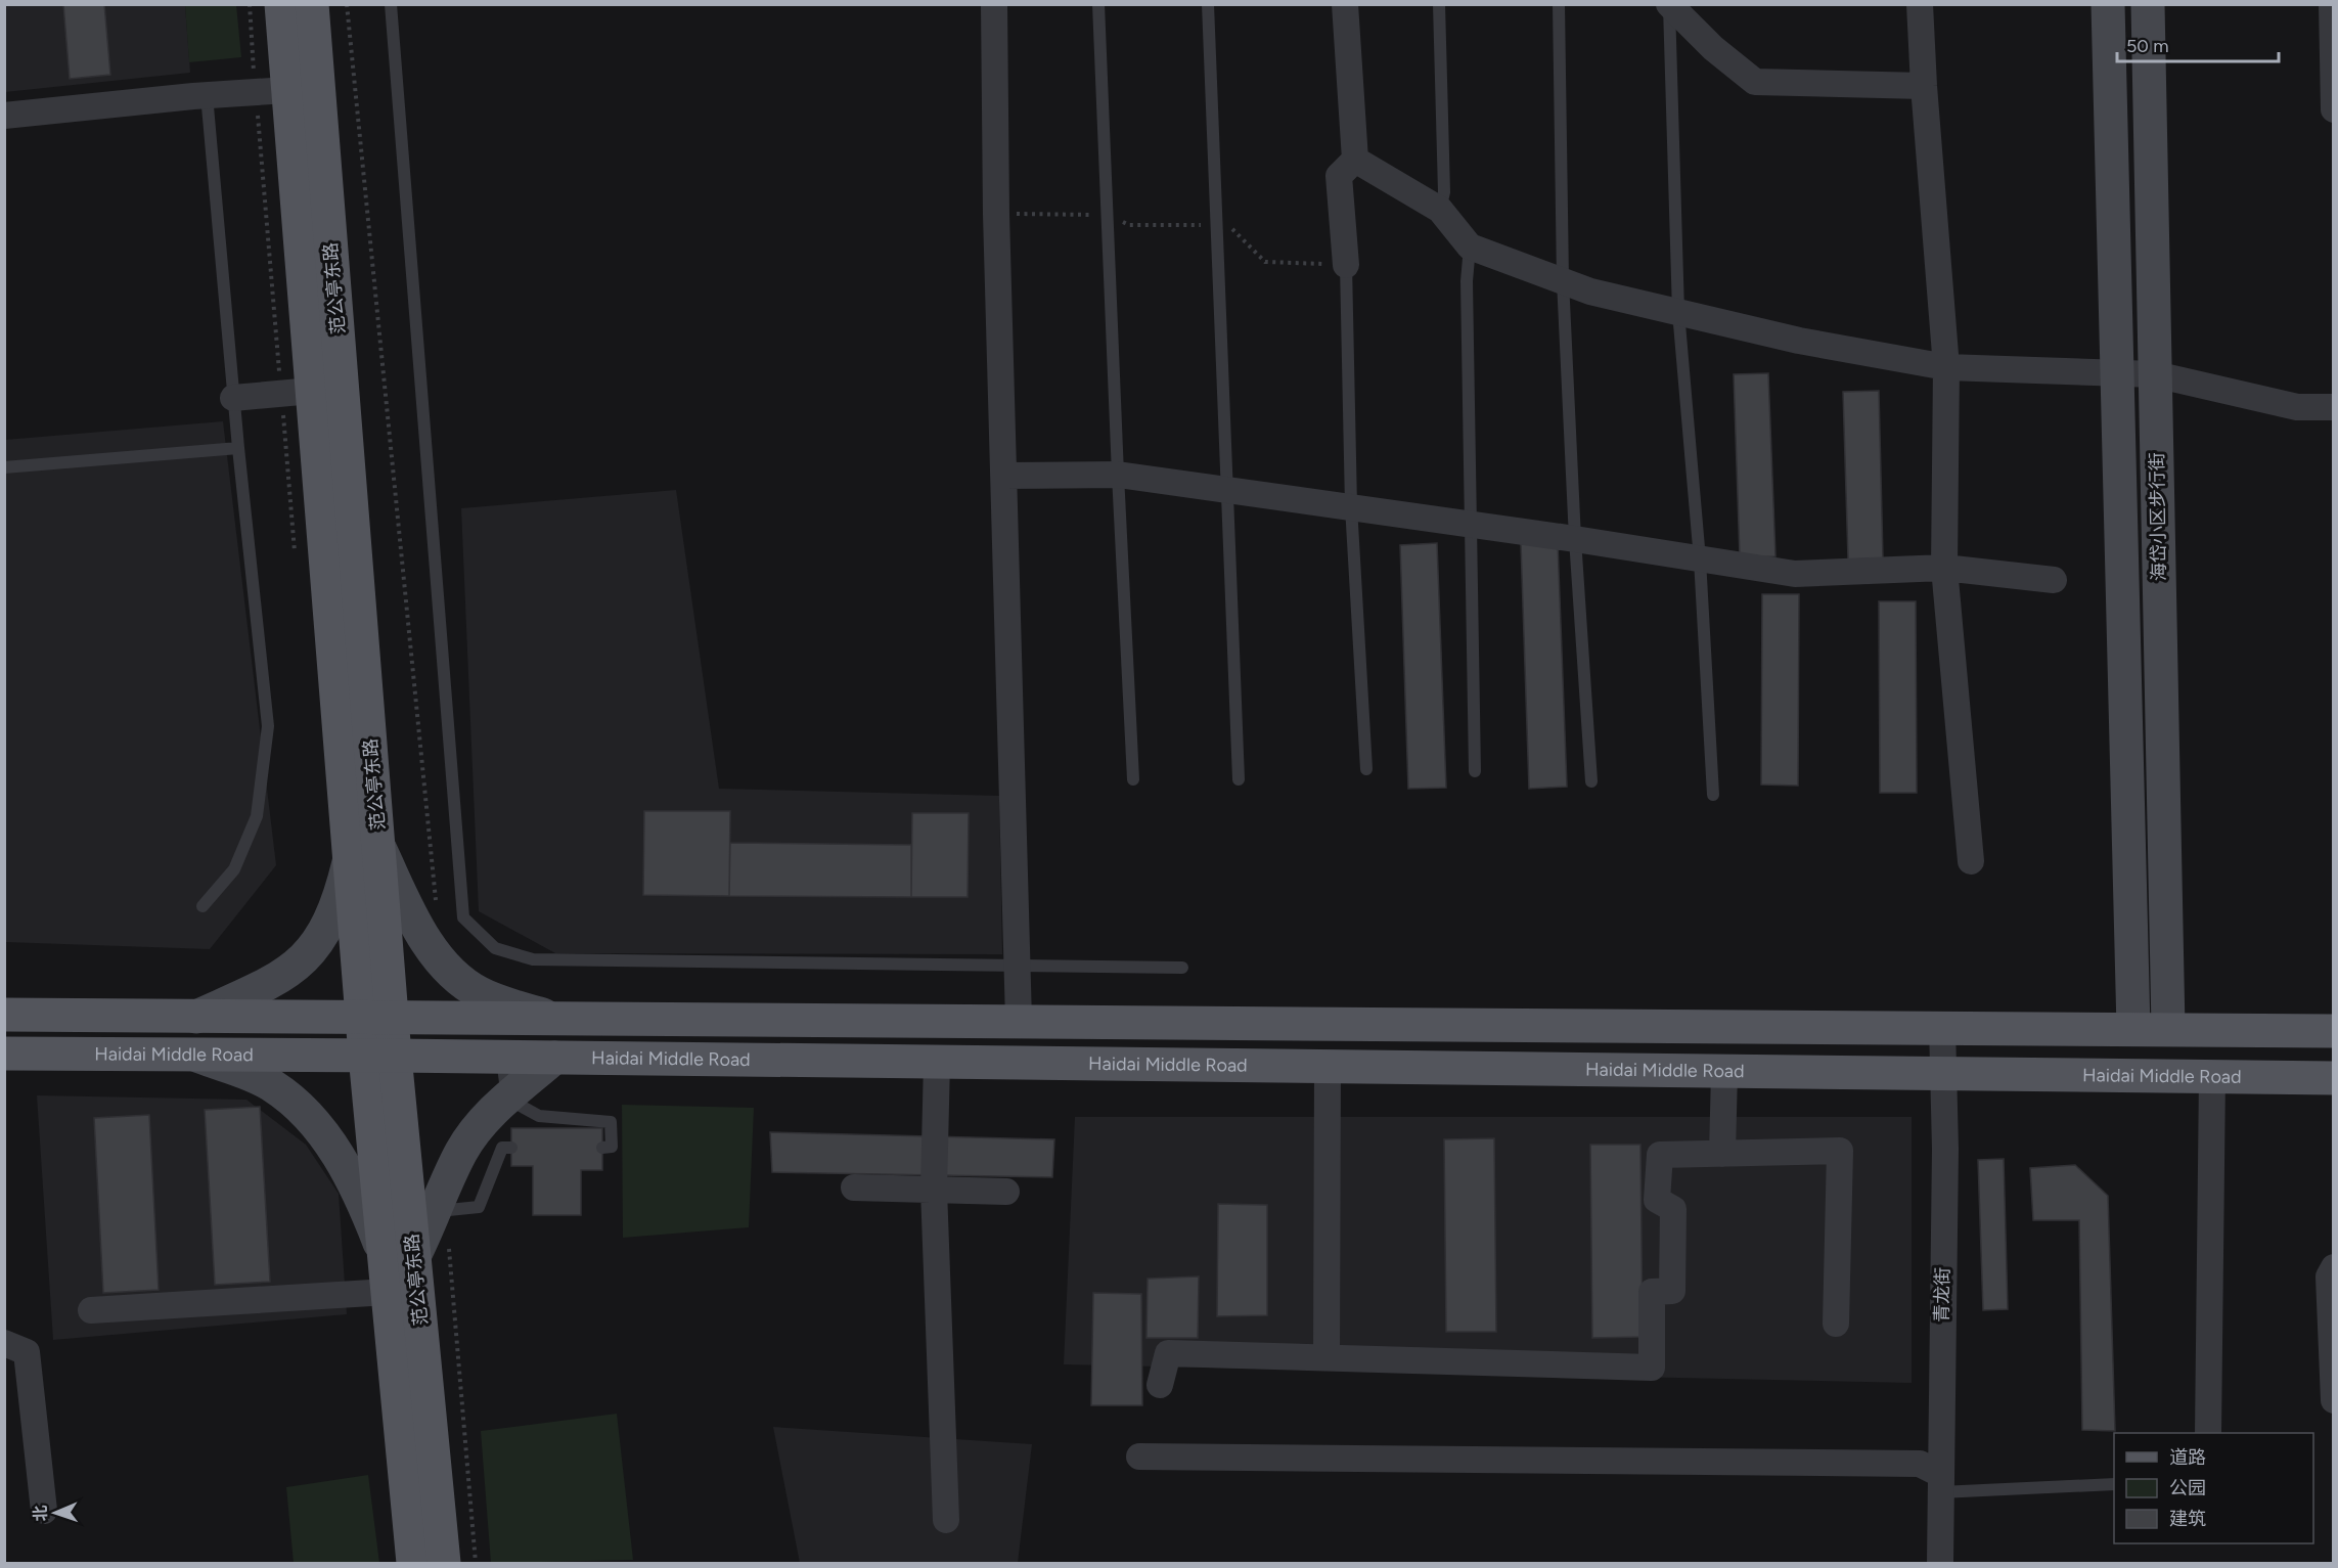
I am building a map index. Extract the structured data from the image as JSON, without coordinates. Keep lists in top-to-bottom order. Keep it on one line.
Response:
{"streets":{"main road":["范公亭东路","Haidai Middle Road"],"street":["海岱小区步行街","青龙街"]},"crossings":[["范公亭东路","Haidai Middle Road"],["海岱小区步行街","Haidai Middle Road"],["Haidai Middle Road","青龙街"]],"legend":["道路","公园","建筑"],"scale_bar":"50 m","north":"left"}
